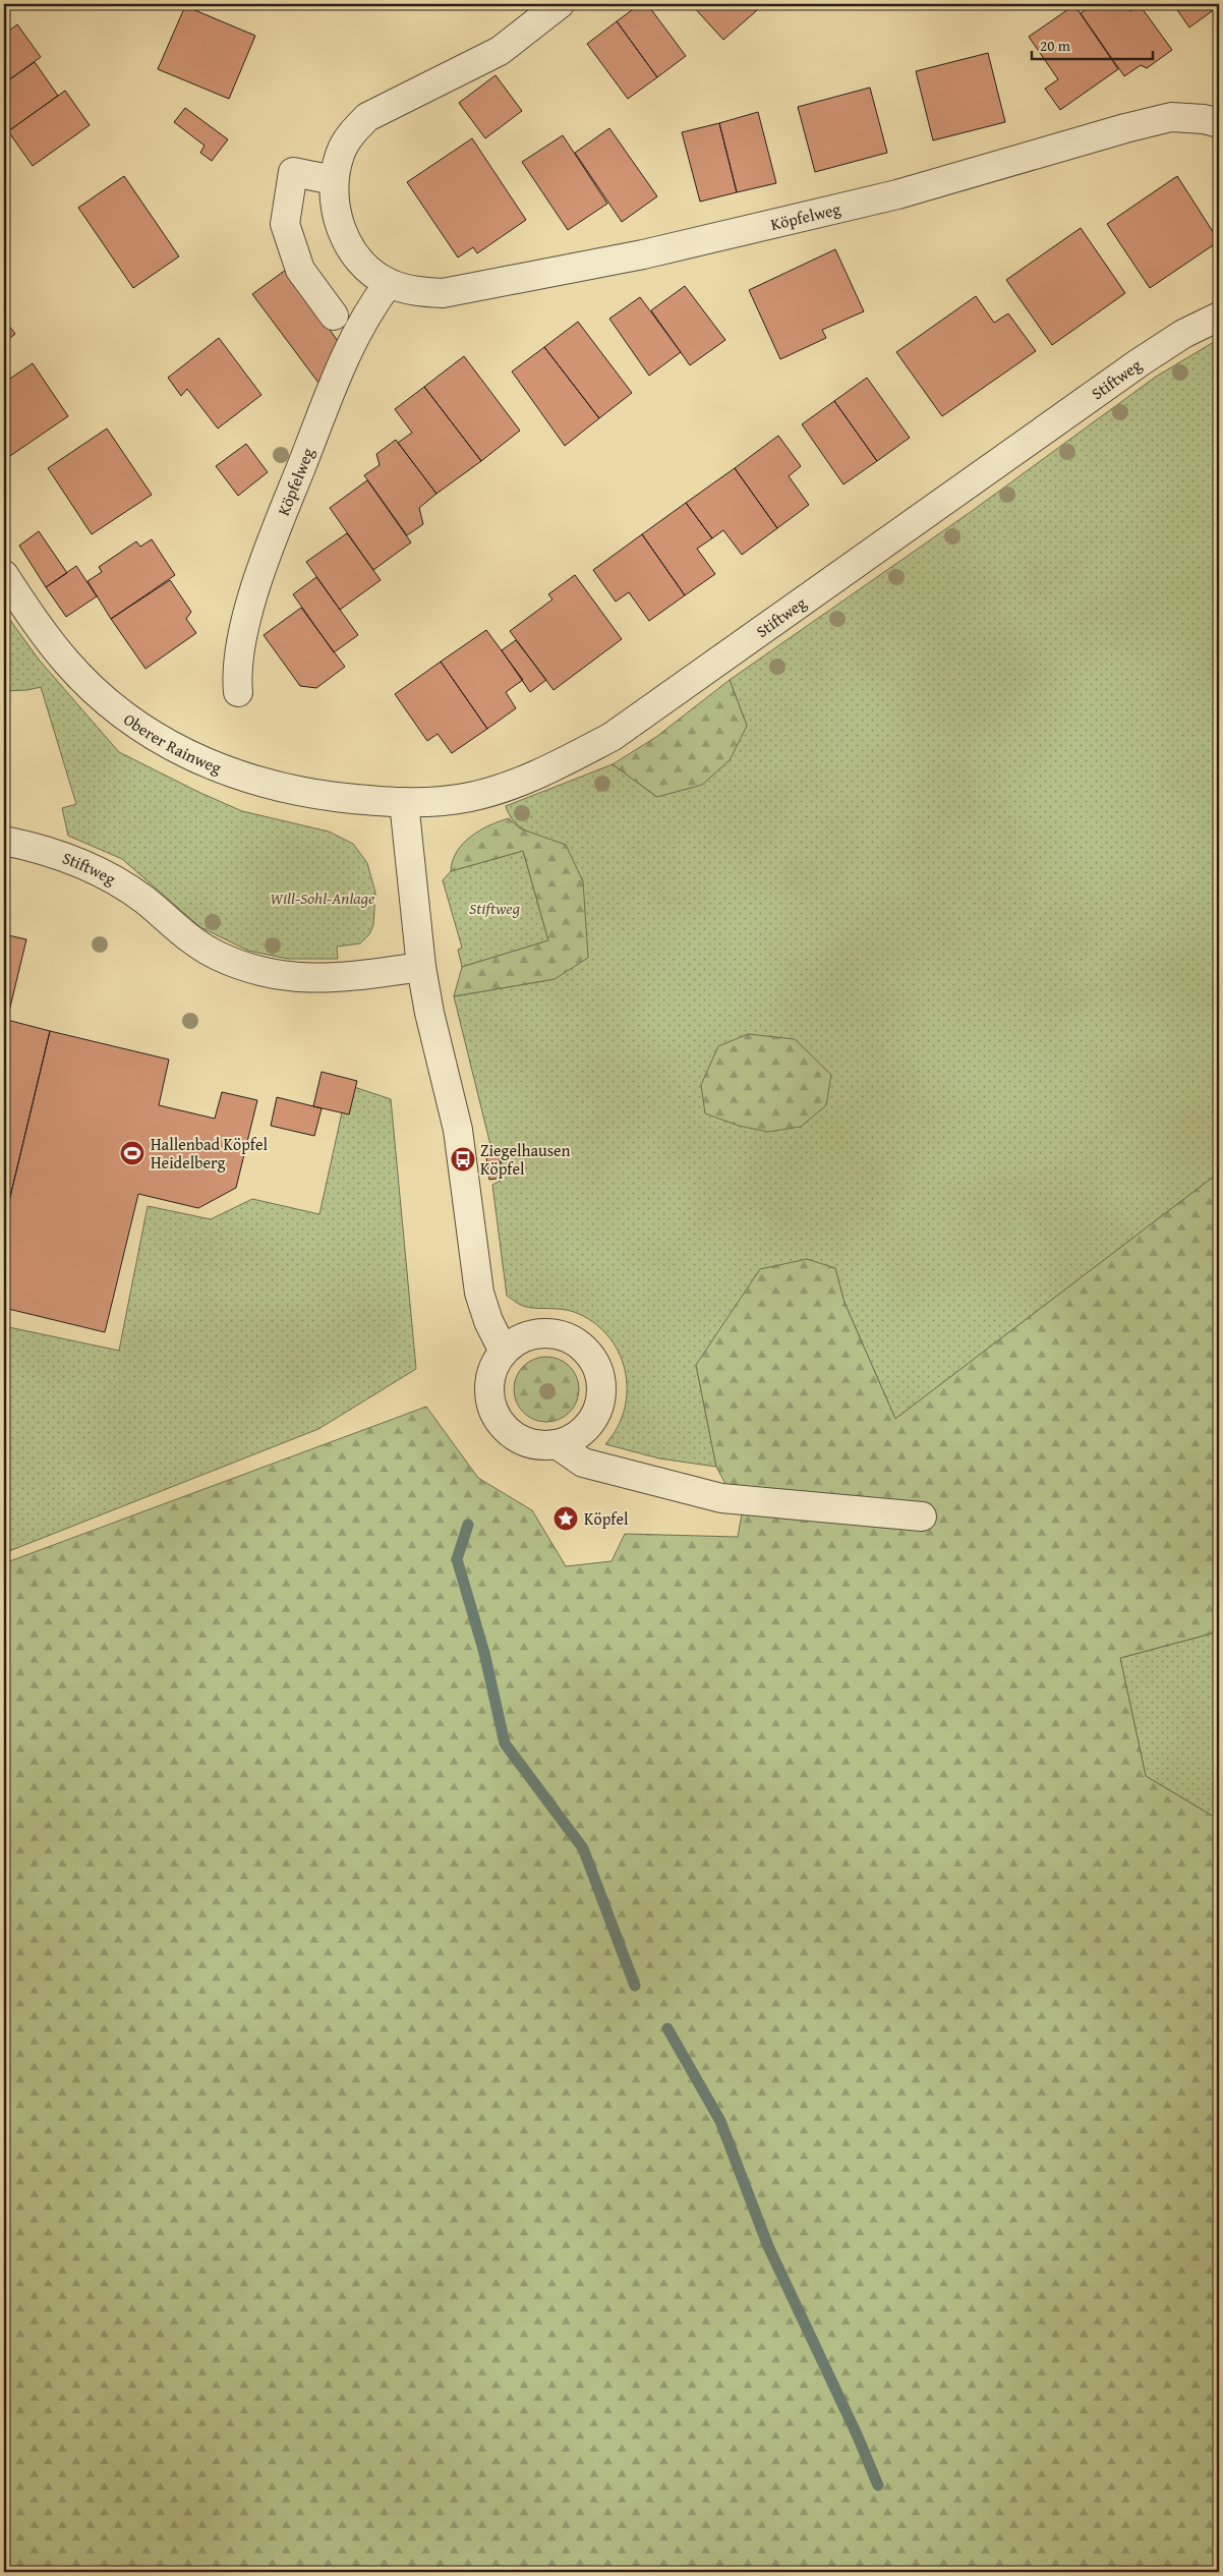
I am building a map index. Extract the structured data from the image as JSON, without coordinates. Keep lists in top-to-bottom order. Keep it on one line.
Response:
{"streets":{"street":["Köpfelweg","Stiftweg","Oberer Rainweg"]},"crossings":[["Stiftweg","Oberer Rainweg"]],"parks":["Will-Sohl-Anlage","Stiftweg"],"places":{"sports":["Hallenbad Köpfel Heidelberg"],"bus stop":["Ziegelhausen Köpfel"],"place":["Köpfel"]},"scale_bar":"20 m"}
